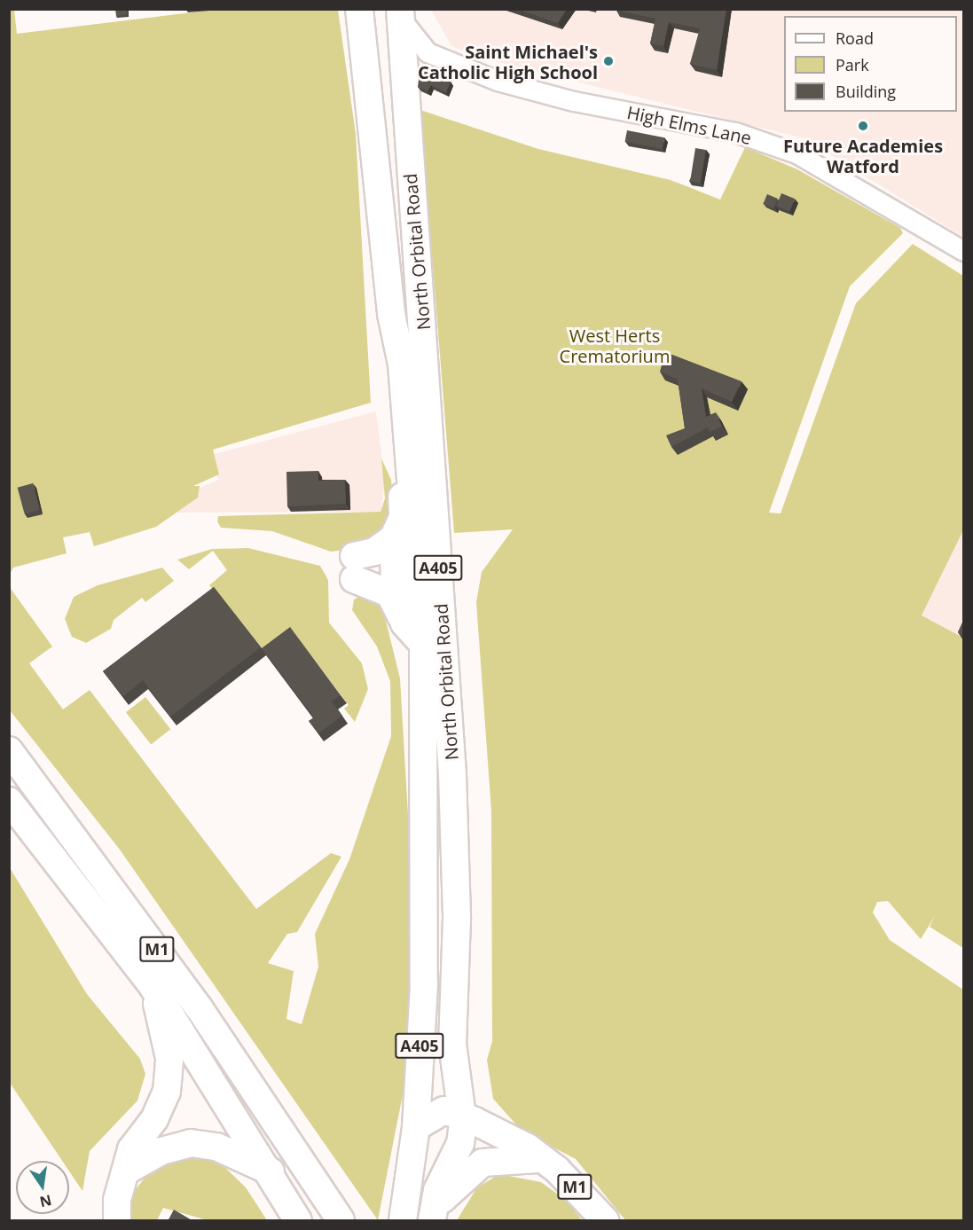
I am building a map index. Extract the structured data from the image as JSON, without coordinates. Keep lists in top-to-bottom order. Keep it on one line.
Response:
{"streets":{"highway":["North Orbital Road","A405","M1"],"street":["High Elms Lane"]},"crossings":[["High Elms Lane","North Orbital Road"],["North Orbital Road","A405"],["North Orbital Road","M1"]],"parks":["West Herts Crematorium"],"places":["Saint Michael's Catholic High School","Future Academies Watford"],"legend":["Road","Park","Building"],"north":"bottom"}
